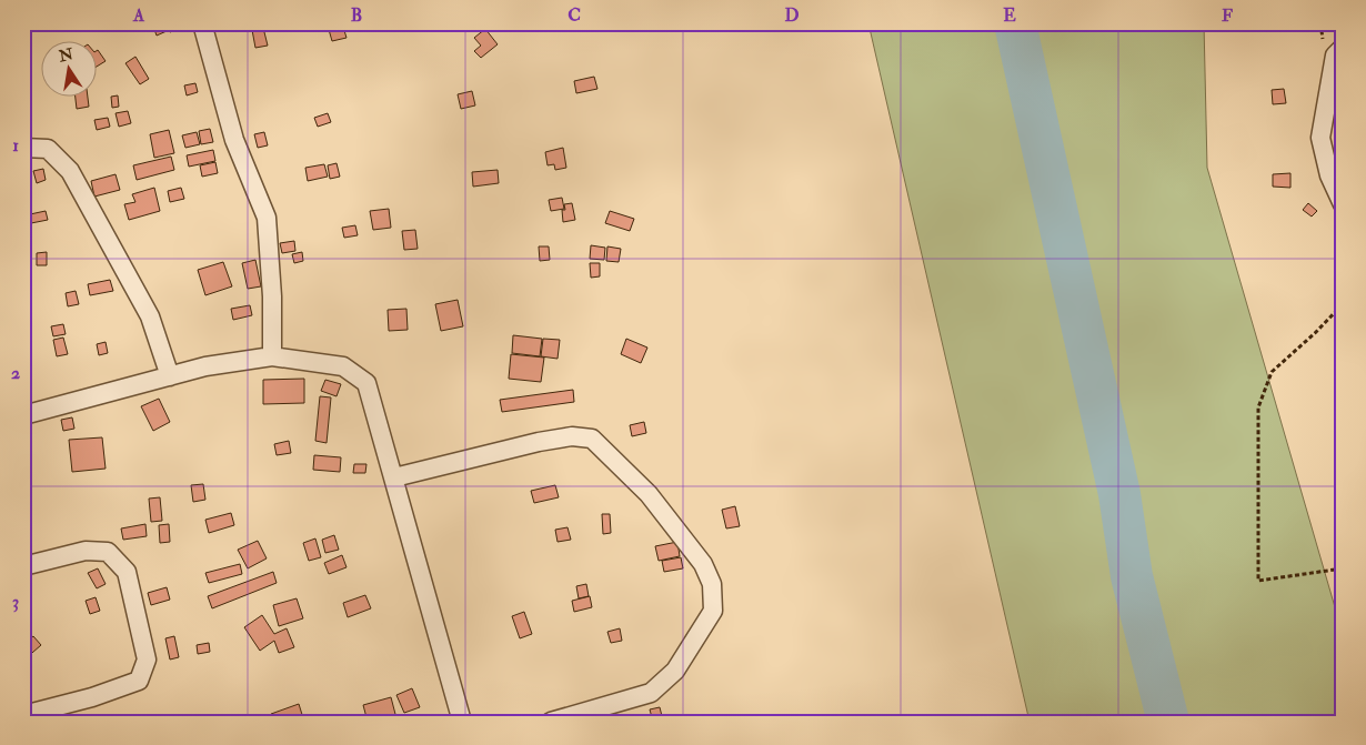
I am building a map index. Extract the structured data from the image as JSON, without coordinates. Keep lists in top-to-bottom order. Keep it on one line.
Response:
{"north":"top","grid":{"columns":["A","B","C","D","E","F"],"rows":["1","2","3"]}}
